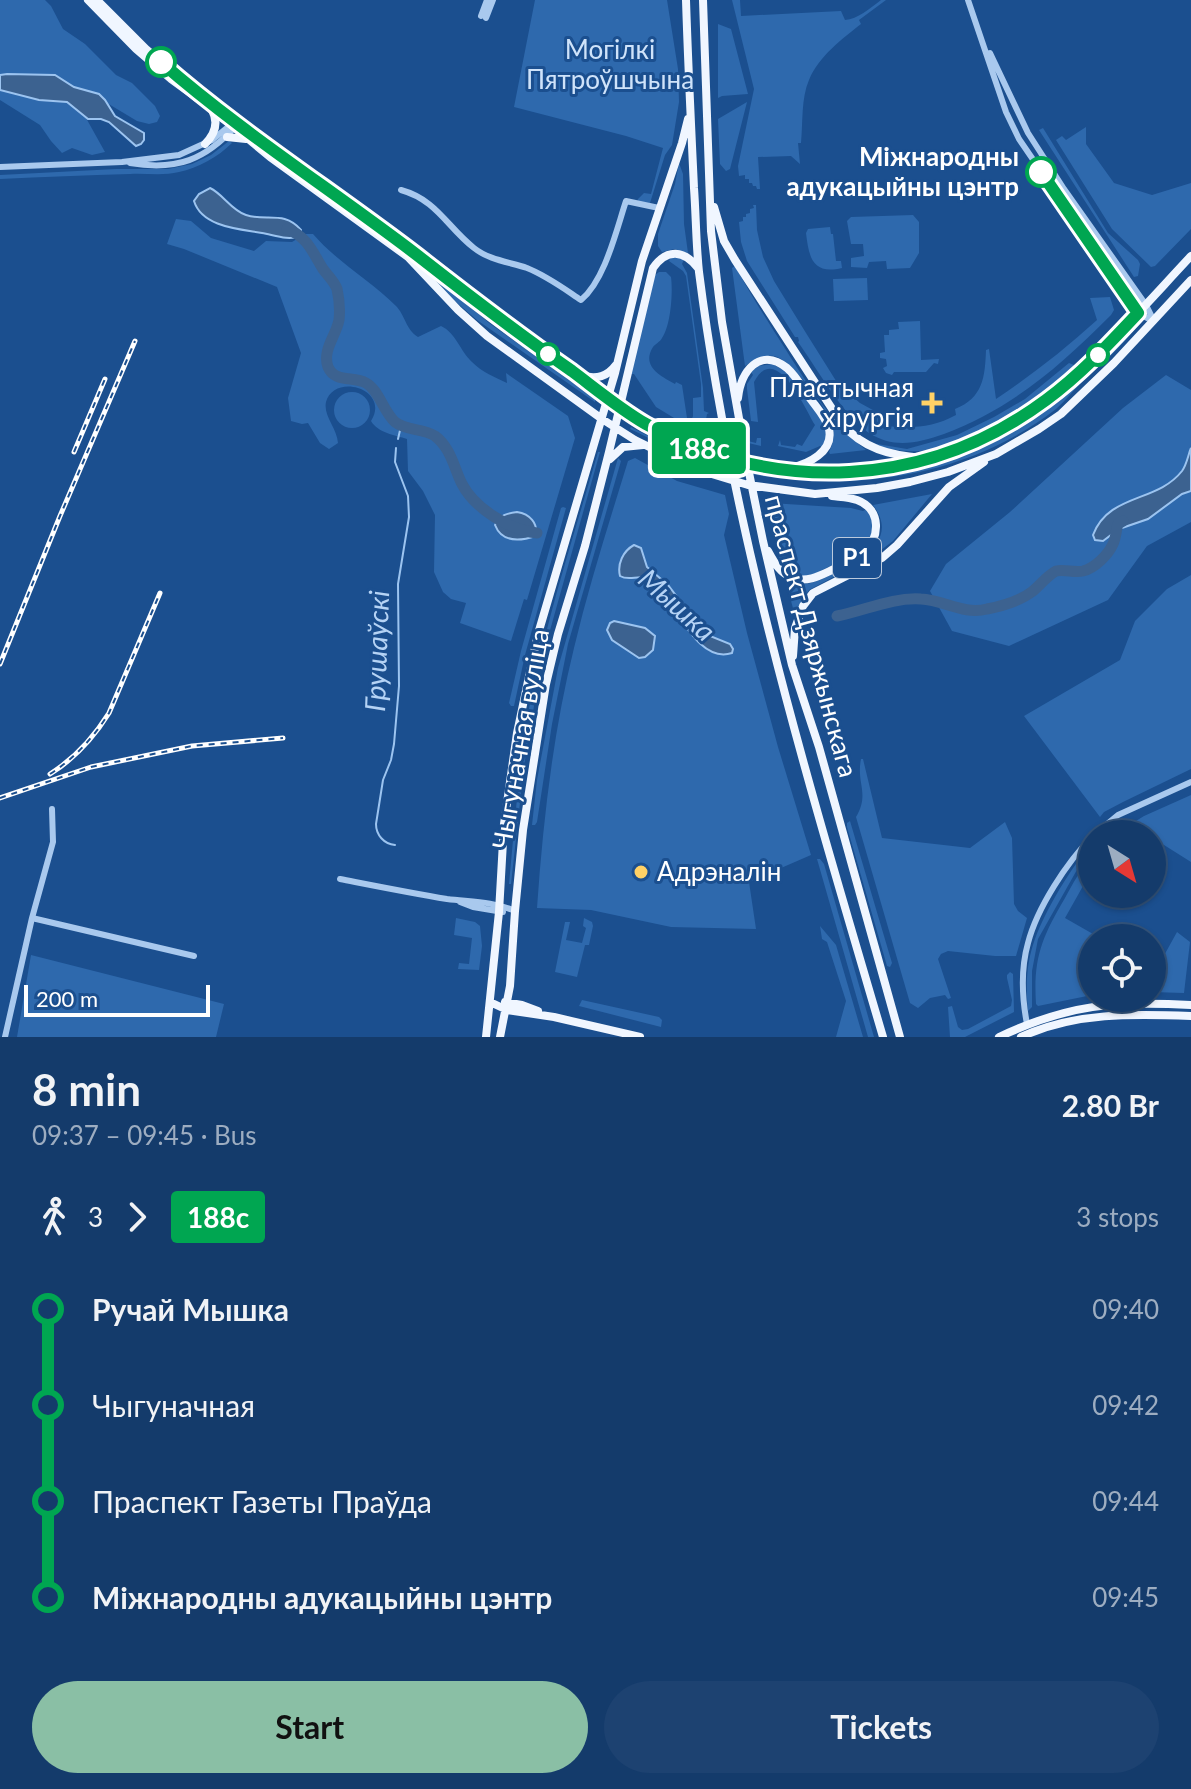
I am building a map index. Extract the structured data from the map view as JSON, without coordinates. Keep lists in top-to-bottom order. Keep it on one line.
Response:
{"streets":{"main road":["Р1","праспект Дзяржынскага","Чыгуначная вуліца"]},"crossings":[["Р1","праспект Дзяржынскага"],["праспект Дзяржынскага","Чыгуначная вуліца"]],"water":["Мышка","Грушаўскі"],"parks":["Могілкі Пятроўшчына"],"places":{"other":["Міжнародны адукацыйны цэнтр","Адрэналін"],"health":["Пластычная хірургія"]},"lines":["bus line 188с"],"scale_bar":"200 m","north":"bottom right","page":{"on_map":"188с","scale":"200 m","heading":["8 min","09:37 – 09:45 · Bus","2.80 Br"],"legs":["3","188с","3 stops"],"list":[{"name":"Ручай Мышка","value":"09:40"},{"name":"Чыгуначная","value":"09:42"},{"name":"Праспект Газеты Праўда","value":"09:44"},{"name":"Міжнародны адукацыйны цэнтр","value":"09:45"}],"buttons":["Start","Tickets"]}}
